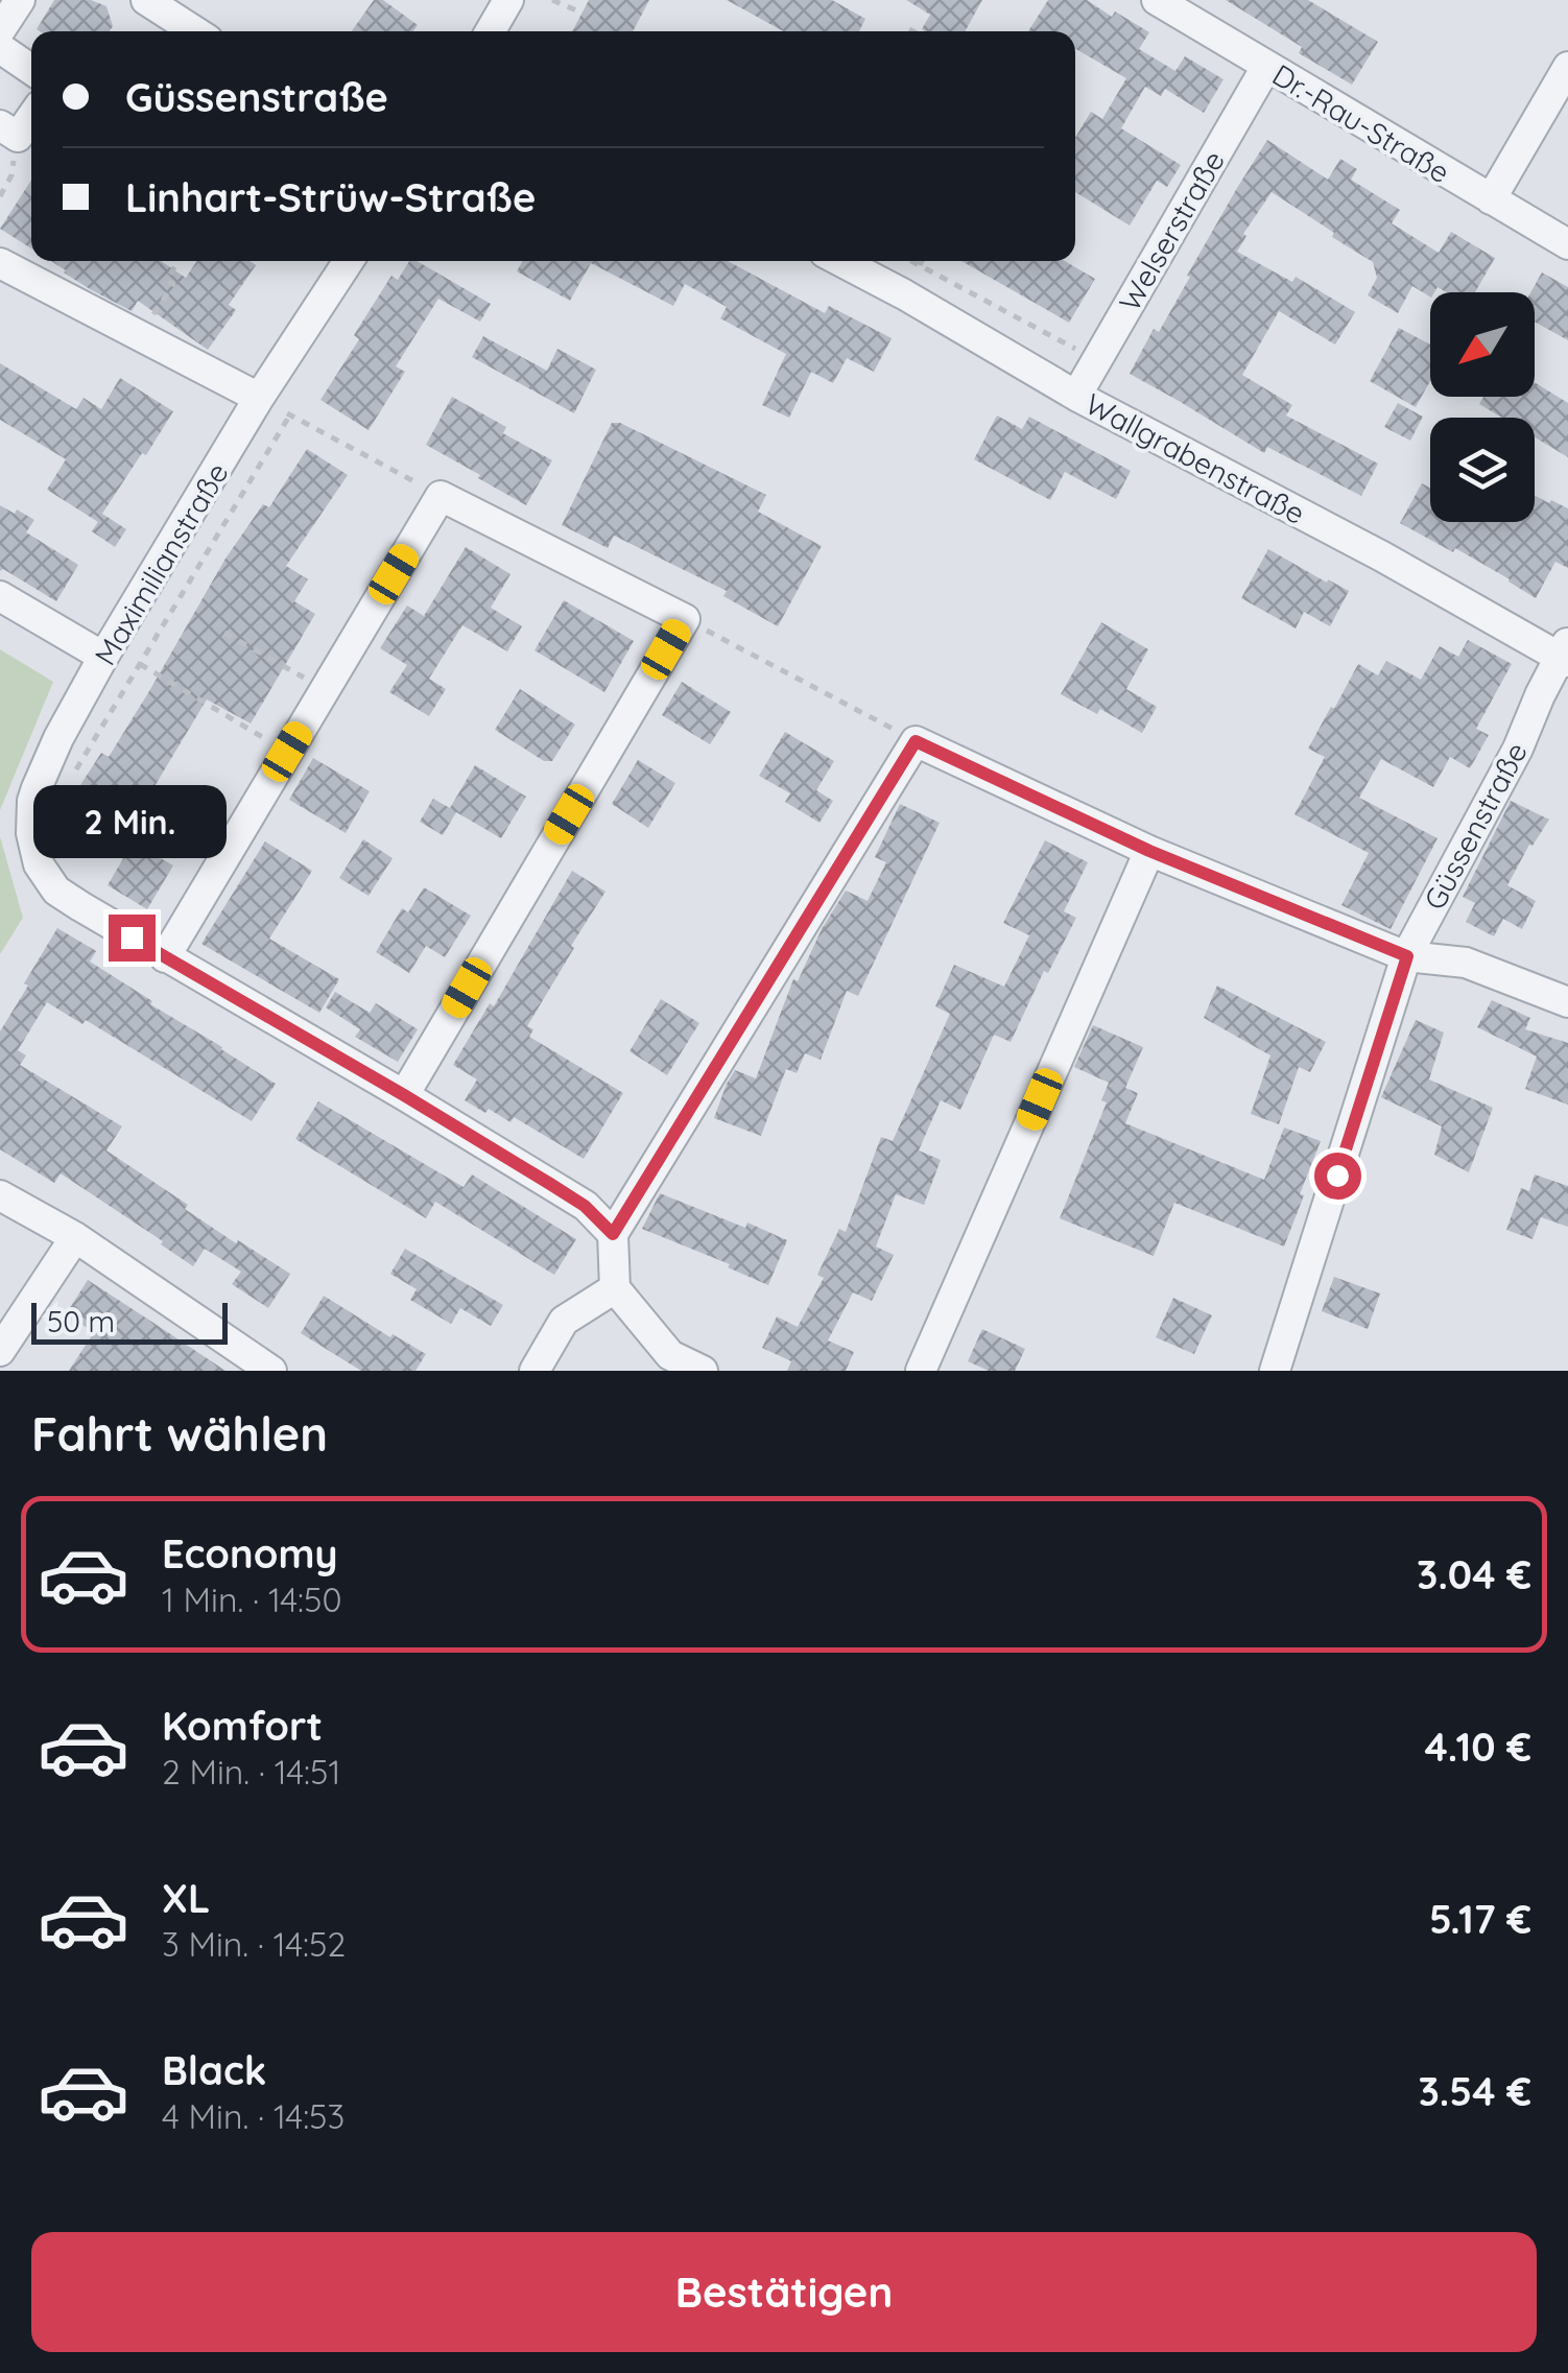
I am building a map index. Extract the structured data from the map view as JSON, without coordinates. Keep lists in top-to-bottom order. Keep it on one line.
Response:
{"streets":{"street":["Dr.-Rau-Straße","Welserstraße","Wallgrabenstraße","Maximilianstraße","Güssenstraße"]},"crossings":[["Dr.-Rau-Straße","Welserstraße"],["Welserstraße","Wallgrabenstraße"],["Wallgrabenstraße","Güssenstraße"]],"scale_bar":"50 m","north":"bottom left","page":{"banner":["Güssenstraße","Linhart-Strüw-Straße"],"bubble":"2 Min.","scale":"50 m","heading":"Fahrt wählen","list":[{"name":"Economy","note":"1 Min. · 14:50","value":"3.04 €"},{"name":"Komfort","note":"2 Min. · 14:51","value":"4.10 €"},{"name":"XL","note":"3 Min. · 14:52","value":"5.17 €"},{"name":"Black","note":"4 Min. · 14:53","value":"3.54 €"}],"buttons":"Bestätigen"}}
